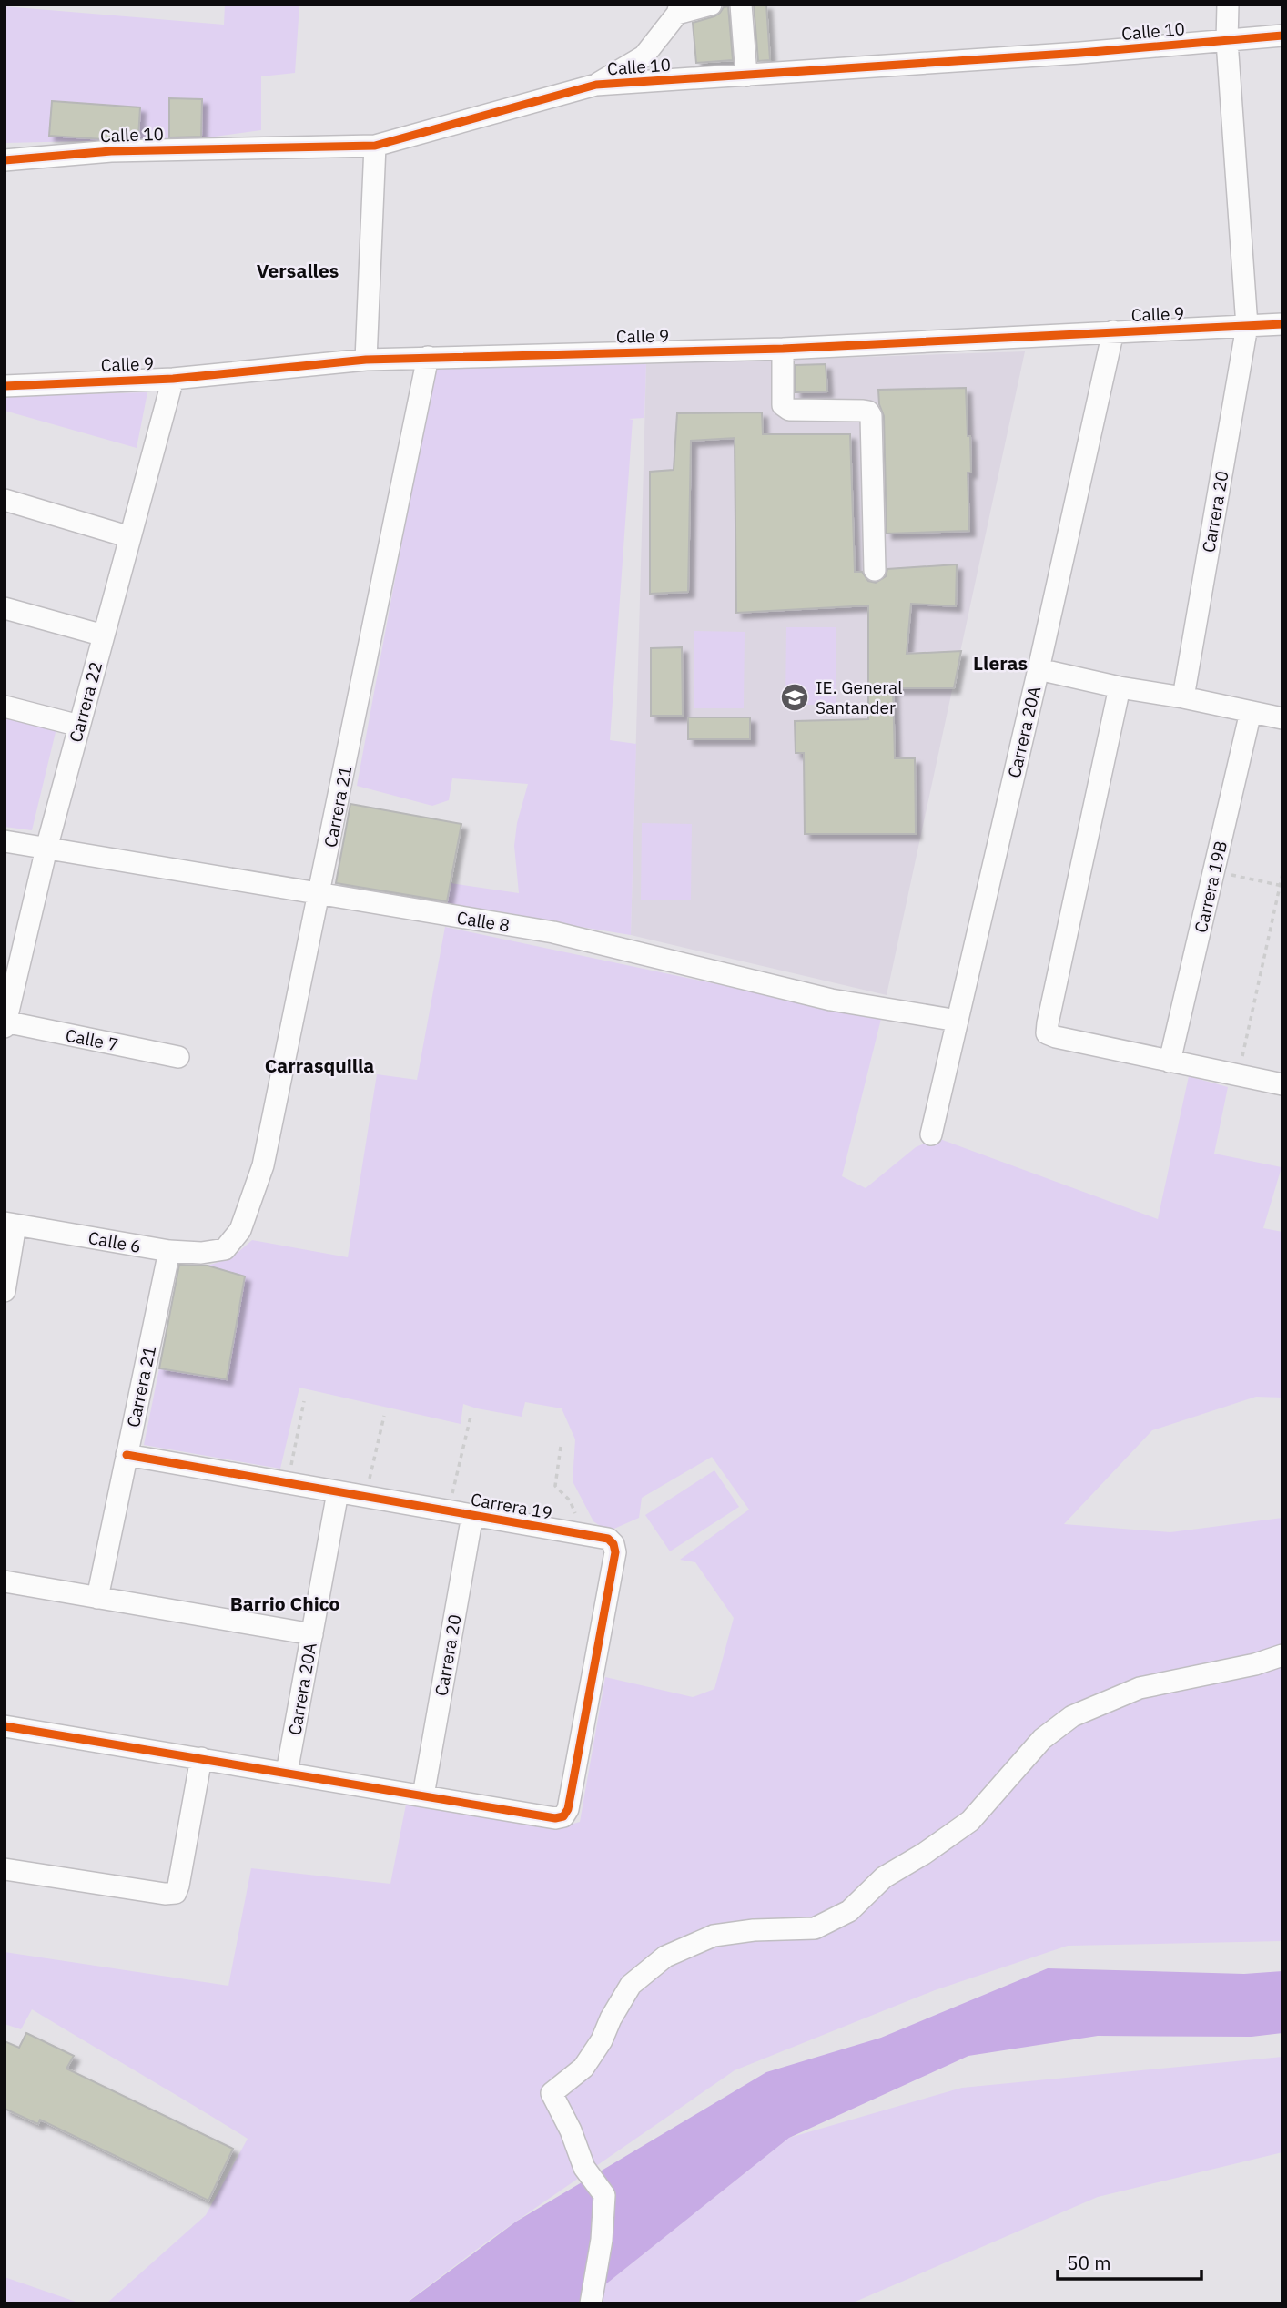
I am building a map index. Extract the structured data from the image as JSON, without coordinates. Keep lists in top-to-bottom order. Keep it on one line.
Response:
{"streets":{"street":["Calle 10","Calle 9","Carrera 20","Carrera 22","Carrera 20A","Carrera 21","Carrera 19B","Calle 8","Calle 7","Calle 6","Carrera 19"]},"crossings":[["Calle 10","Carrera 20"],["Calle 9","Carrera 20"],["Calle 9","Carrera 22"],["Calle 9","Carrera 20A"],["Calle 9","Carrera 21"],["Carrera 20","Carrera 19"],["Carrera 22","Calle 8"],["Carrera 22","Calle 7"],["Carrera 20A","Calle 8"],["Carrera 20A","Carrera 19"],["Carrera 21","Calle 8"],["Carrera 21","Calle 6"],["Carrera 21","Carrera 19"]],"districts":["Versalles","Lleras","Carrasquilla","Barrio Chico"],"places":{"school or university":["IE. General Santander"]},"scale_bar":"50 m"}
